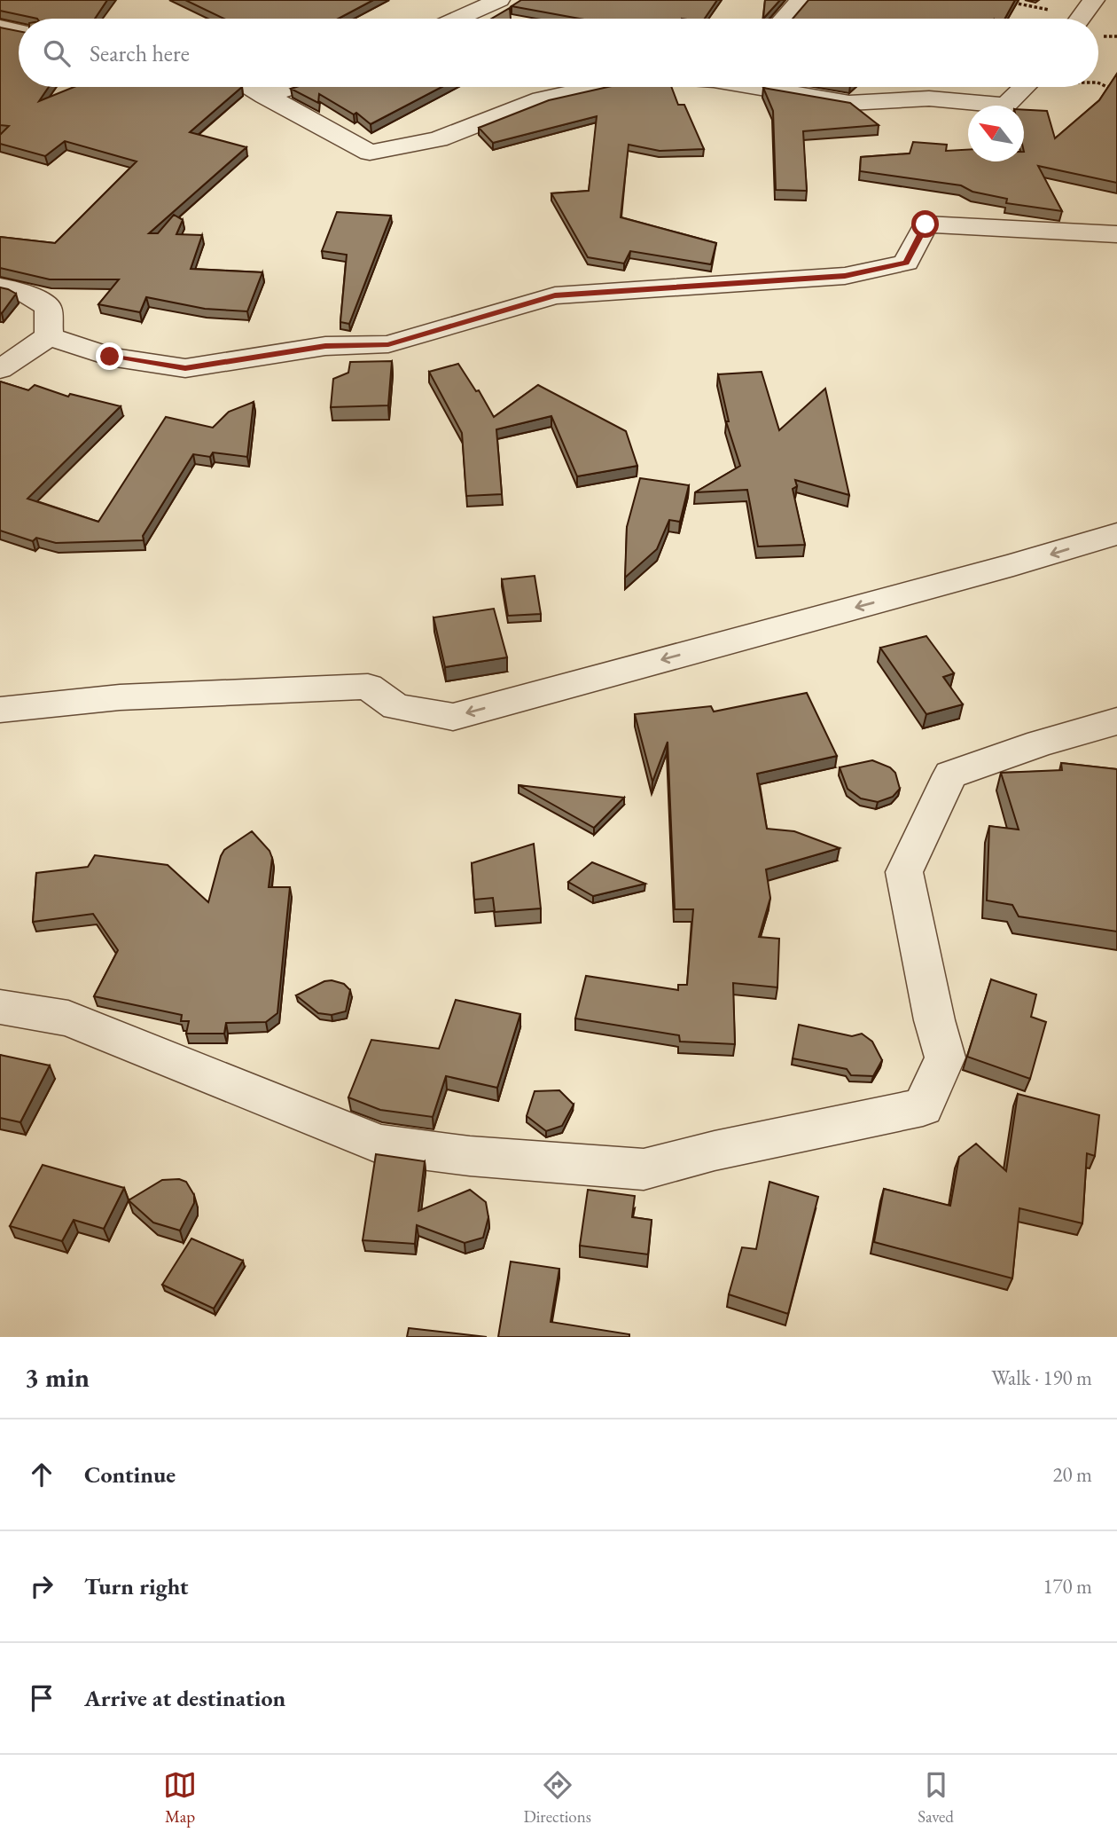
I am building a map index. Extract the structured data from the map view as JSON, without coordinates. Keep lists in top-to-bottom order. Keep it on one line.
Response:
{"north":"top left","page":{"search":"Search here","heading":["3 min","Walk · 190 m"],"list":[["Continue","20 m"],["Turn right","170 m"],"Arrive at destination"],"nav":["Map","Directions","Saved"]}}
